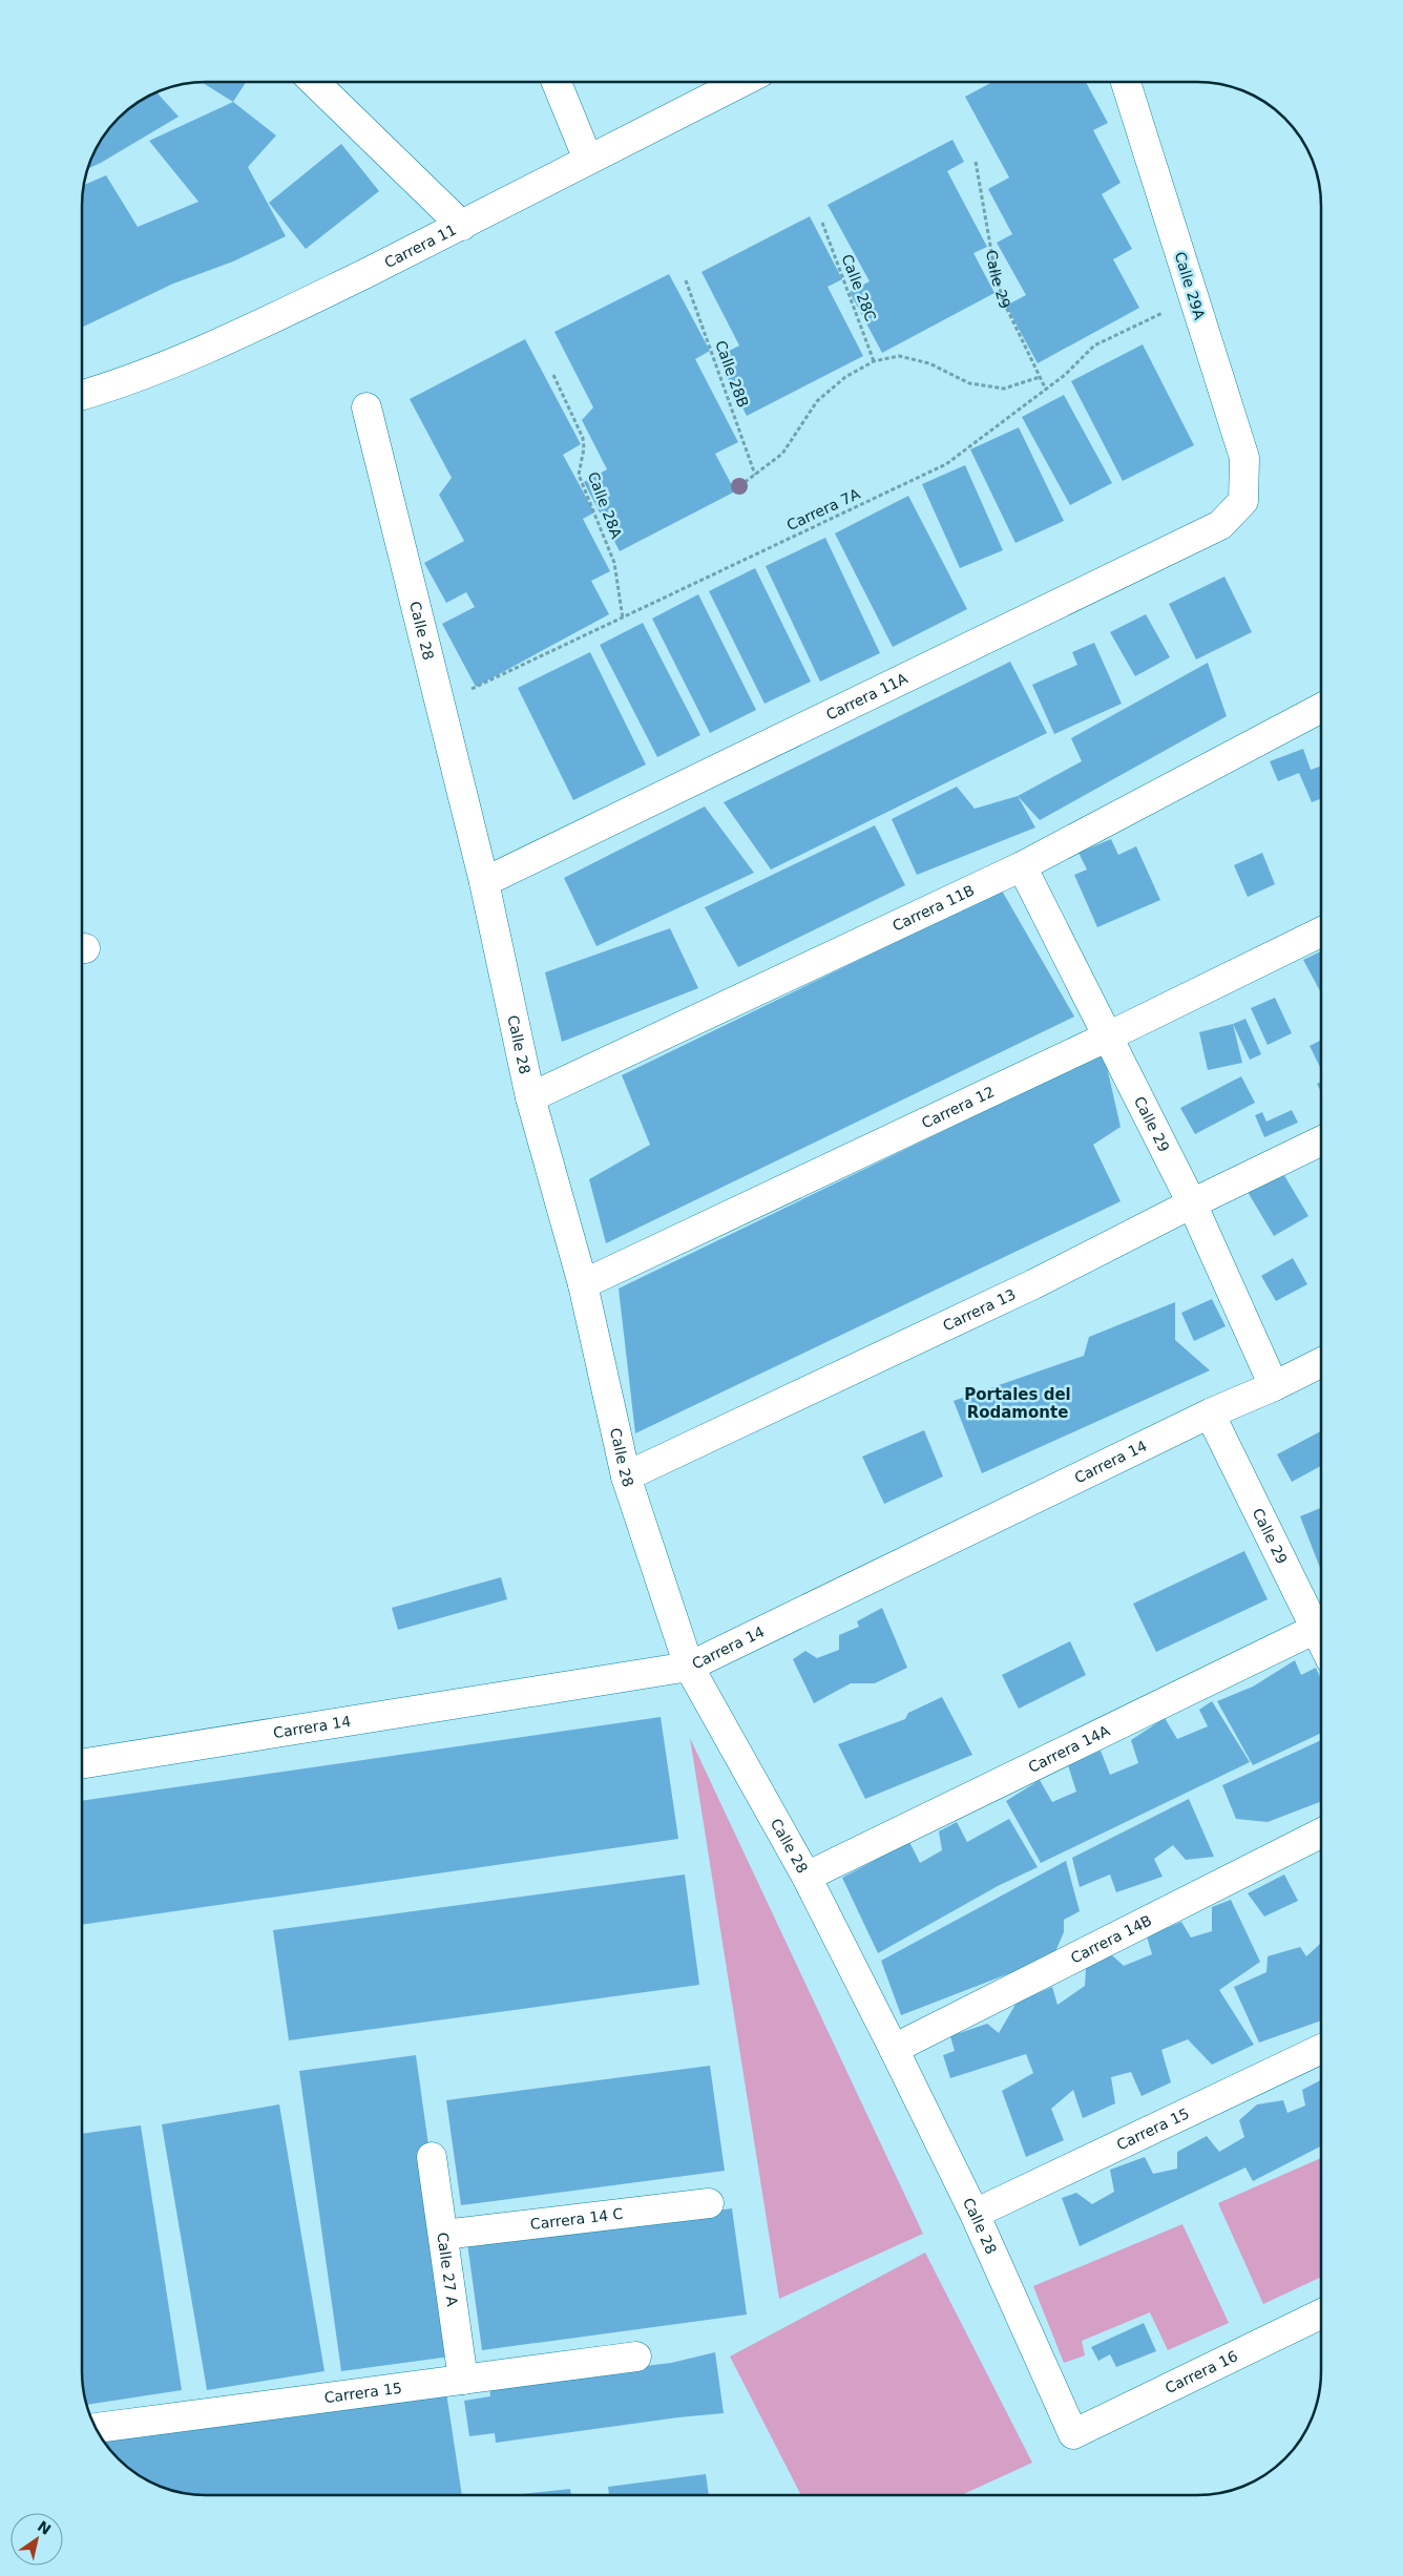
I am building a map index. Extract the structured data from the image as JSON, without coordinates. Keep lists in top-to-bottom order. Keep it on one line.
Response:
{"streets":{"street":["Carrera 11","Calle 29","Calle 29A","Calle 28","Carrera 11A","Carrera 11B","Carrera 12","Carrera 13","Carrera 14","Carrera 14A","Carrera 14B","Carrera 15","Carrera 14 C","Calle 27 A","Carrera 16"],"path":["Calle 28C","Calle 28B","Calle 28A","Carrera 7A"]},"crossings":[["Calle 29","Carrera 7A"],["Calle 29","Carrera 11B"],["Calle 29","Carrera 12"],["Calle 29","Carrera 13"],["Calle 29","Carrera 14"],["Calle 29A","Carrera 7A"],["Calle 29A","Carrera 11A"],["Calle 28A","Carrera 7A"],["Carrera 7A","Calle 28"],["Calle 28","Carrera 11A"],["Calle 28","Carrera 11B"],["Calle 28","Carrera 12"],["Calle 28","Carrera 13"],["Calle 28","Carrera 14"],["Calle 28","Carrera 14A"],["Calle 28","Carrera 14B"],["Calle 28","Carrera 15"],["Calle 28","Carrera 16"],["Carrera 15","Calle 27 A"],["Carrera 14 C","Calle 27 A"]],"districts":["Portales del Rodamonte"],"north":"top right"}
